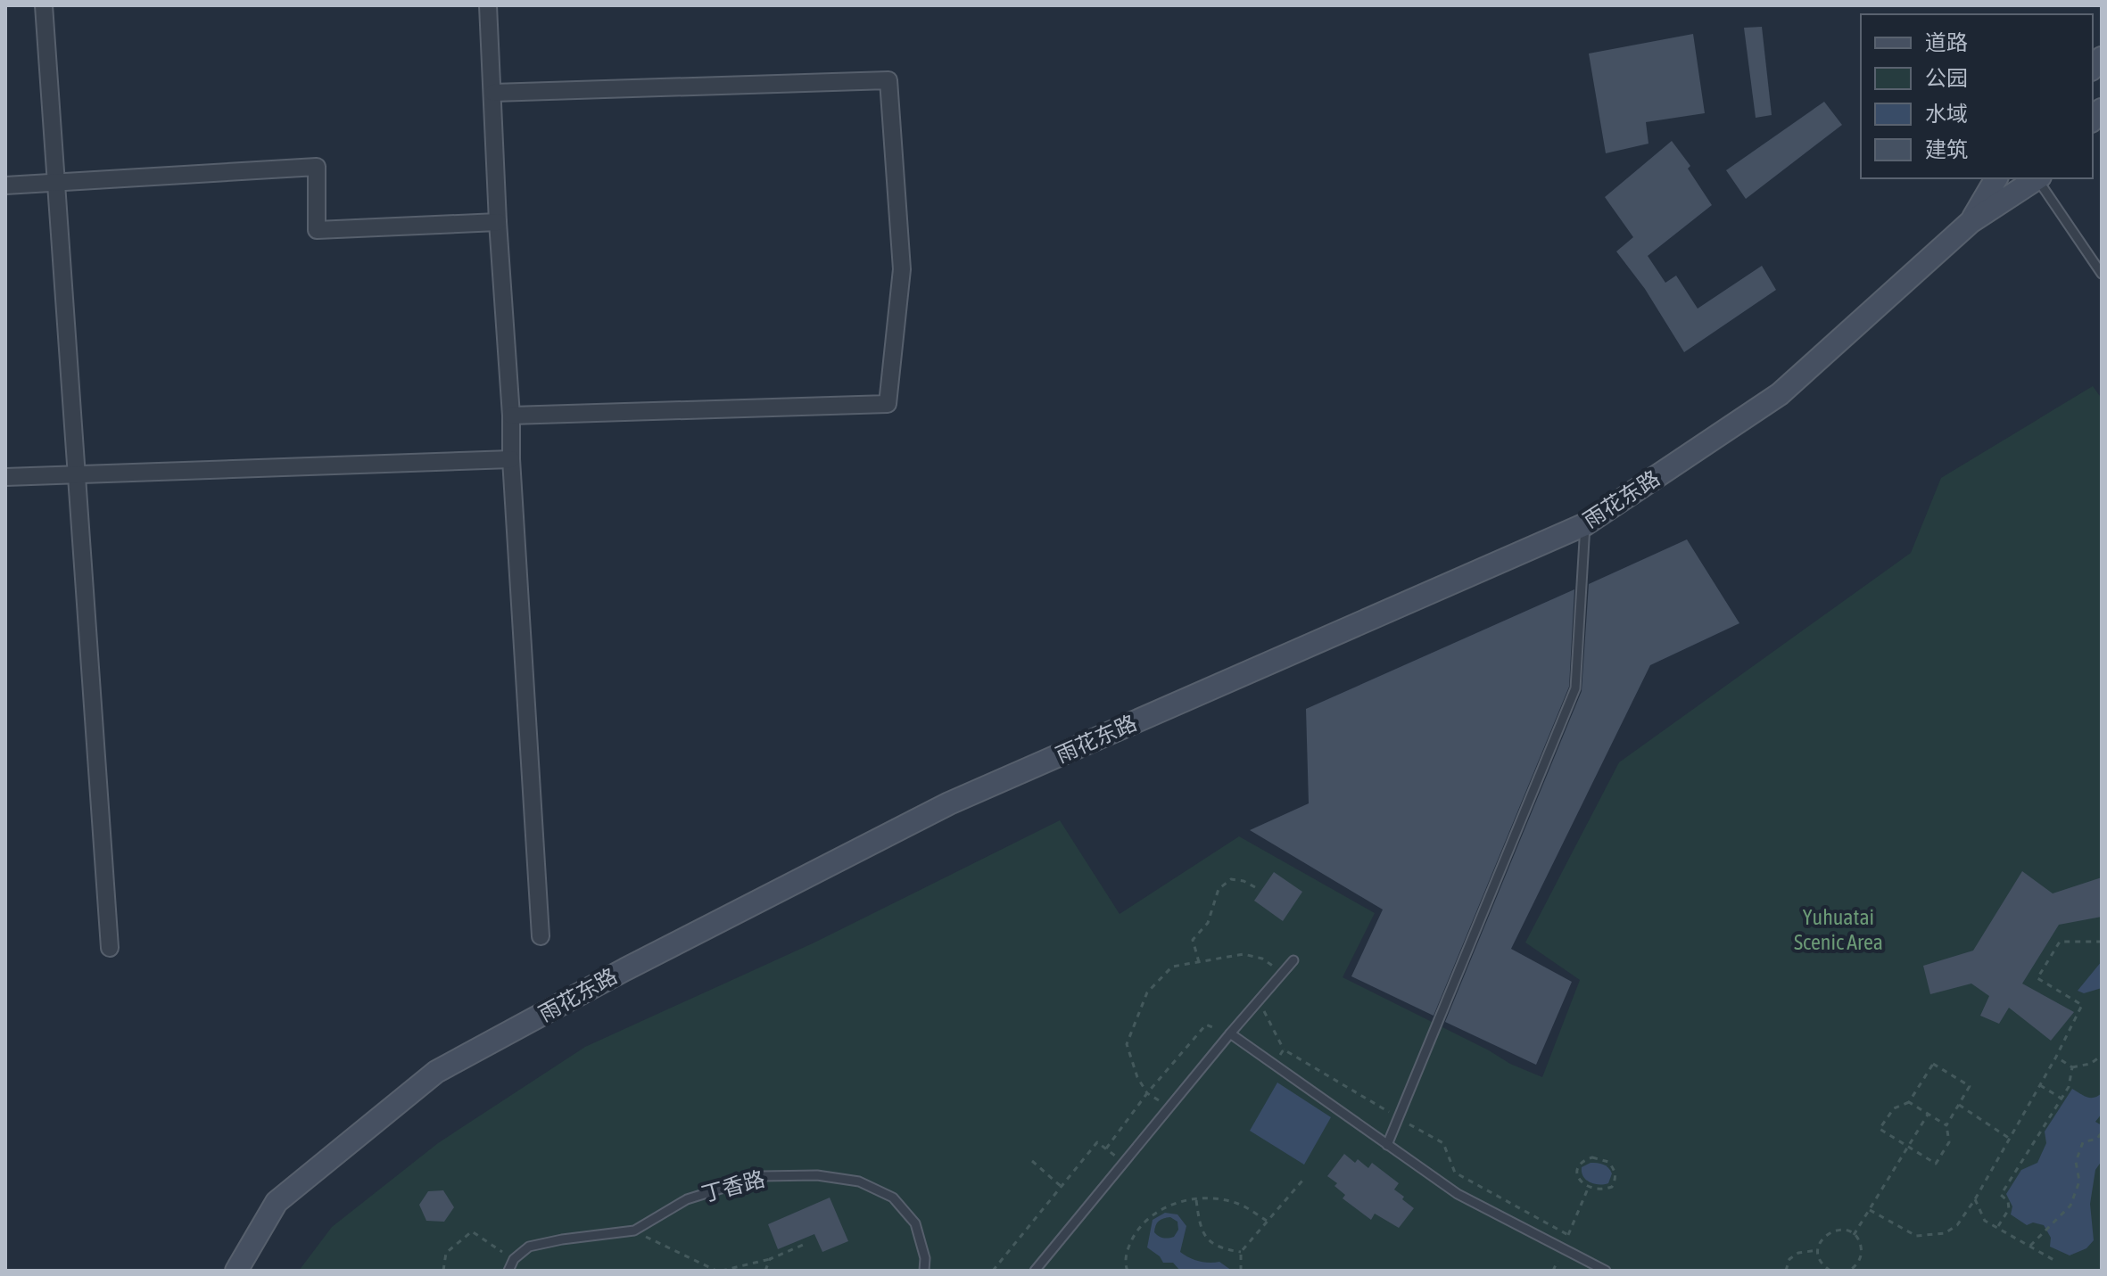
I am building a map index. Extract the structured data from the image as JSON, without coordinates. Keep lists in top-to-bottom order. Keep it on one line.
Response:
{"streets":{"main road":["雨花东路"],"lane":["丁香路"]},"parks":["Yuhuatai Scenic Area"],"legend":["道路","公园","水域","建筑"]}
